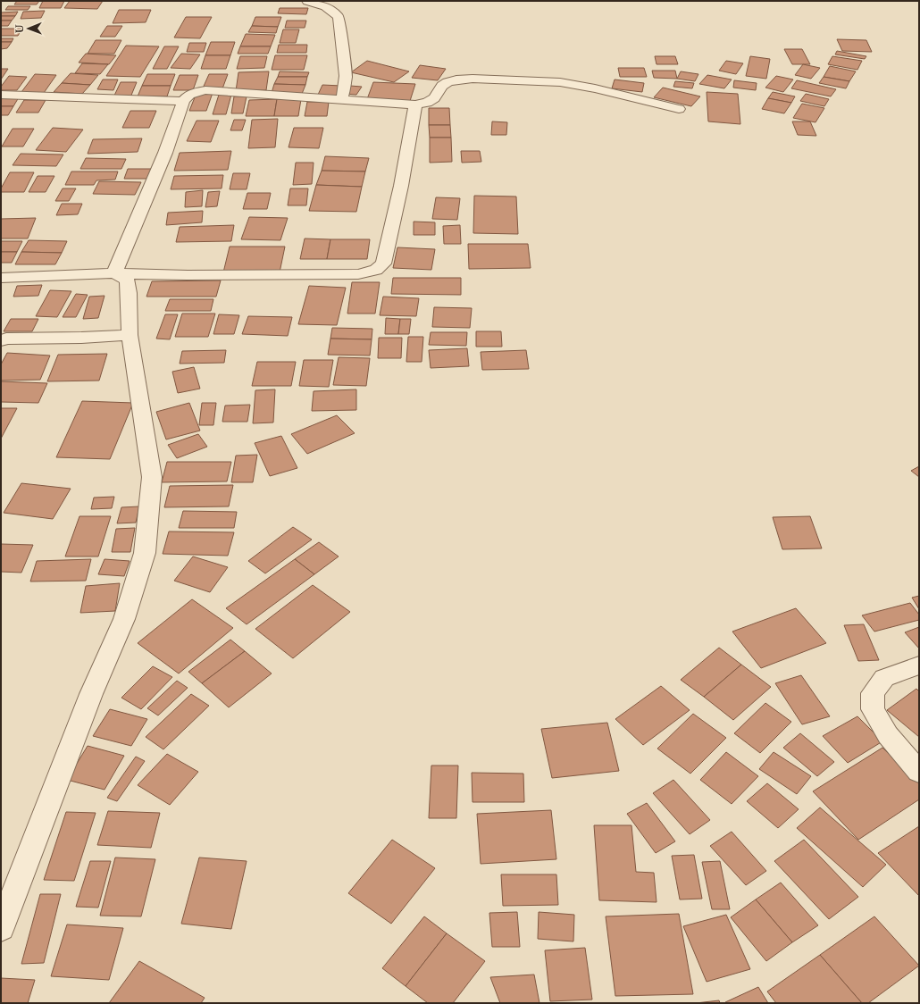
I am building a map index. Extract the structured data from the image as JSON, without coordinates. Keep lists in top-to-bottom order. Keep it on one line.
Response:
{"north":"left"}
